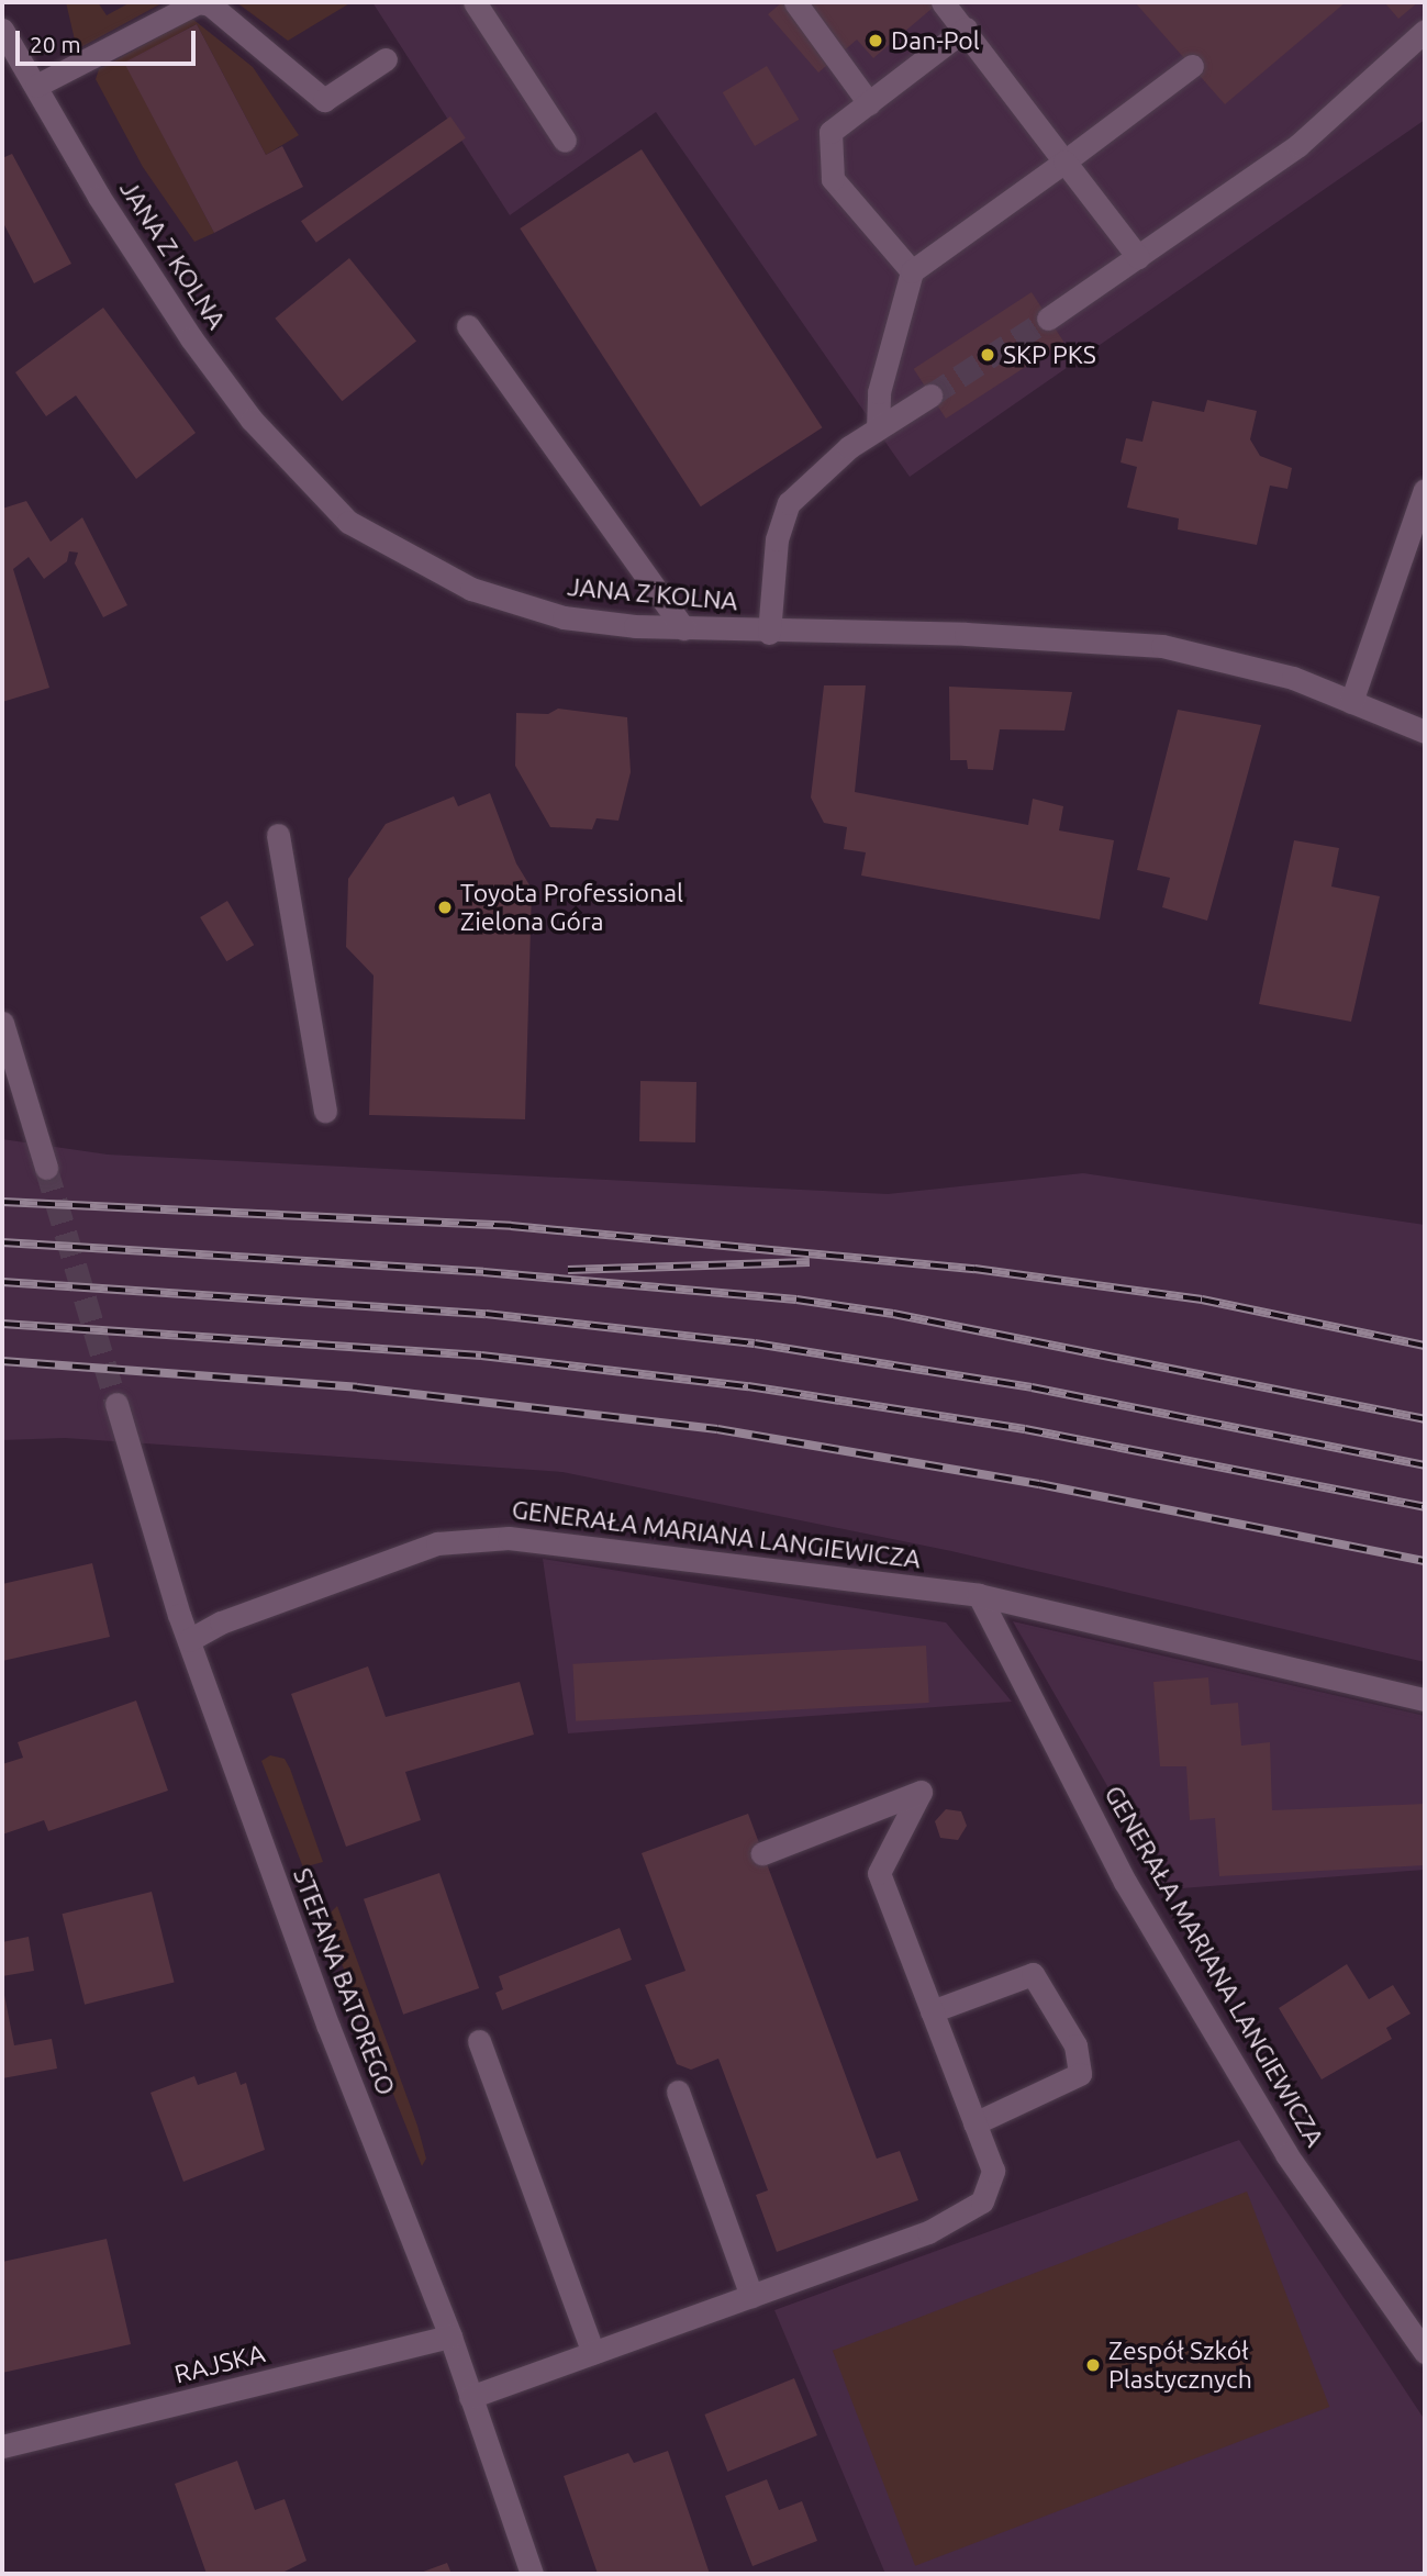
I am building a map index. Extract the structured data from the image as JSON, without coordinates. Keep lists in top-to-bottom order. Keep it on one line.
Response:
{"streets":{"street":["JANA Z KOLNA","GENERAŁA MARIANA LANGIEWICZA","STEFANA BATOREGO","RAJSKA"]},"crossings":[["GENERAŁA MARIANA LANGIEWICZA","STEFANA BATOREGO"],["STEFANA BATOREGO","RAJSKA"]],"places":["Dan-Pol","SKP PKS","Toyota Professional Zielona Góra","Zespół Szkół Plastycznych"],"scale_bar":"20 m"}
